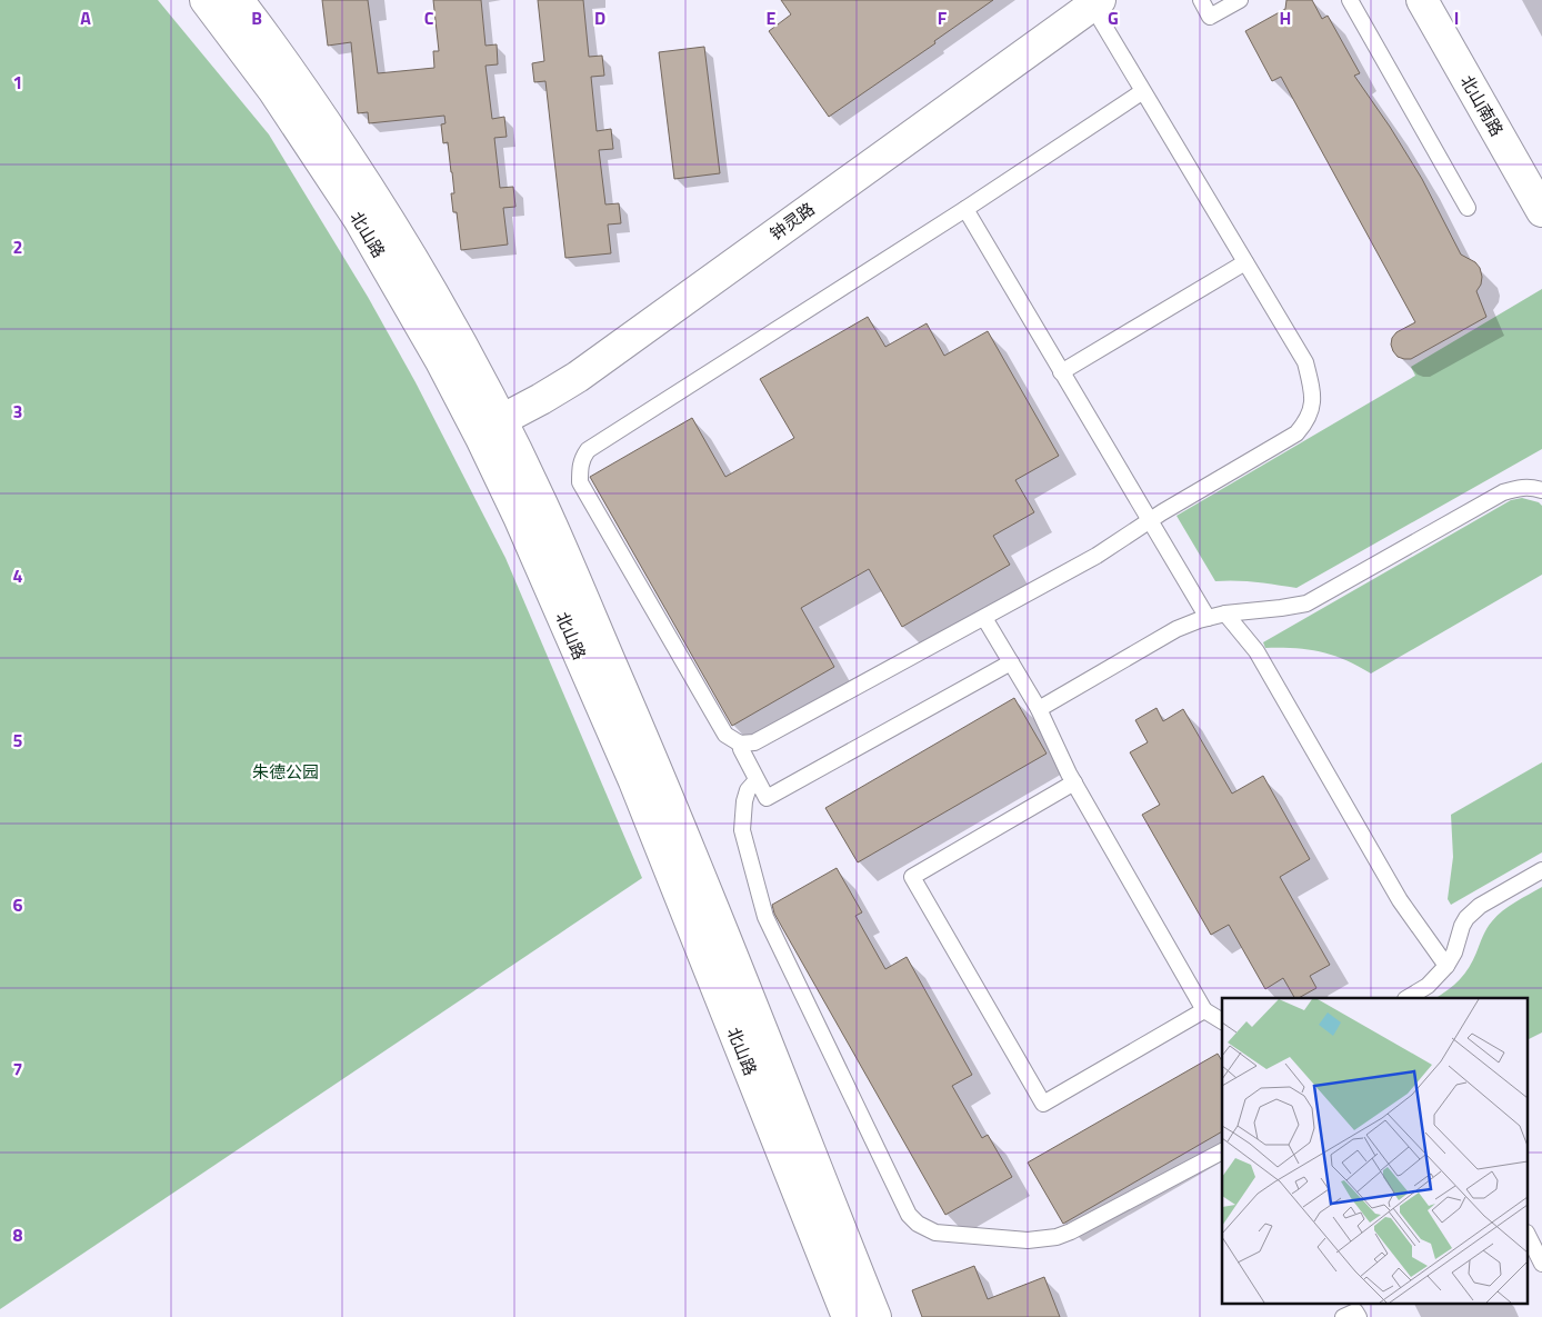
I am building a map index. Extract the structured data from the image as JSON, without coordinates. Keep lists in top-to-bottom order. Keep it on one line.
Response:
{"streets":{"street":["北山南路","钟灵路","北山路"]},"crossings":[["钟灵路","北山路"]],"parks":["朱德公园"],"grid":{"columns":["A","B","C","D","E","F","G","H","I"],"rows":["1","2","3","4","5","6","7","8"]}}
